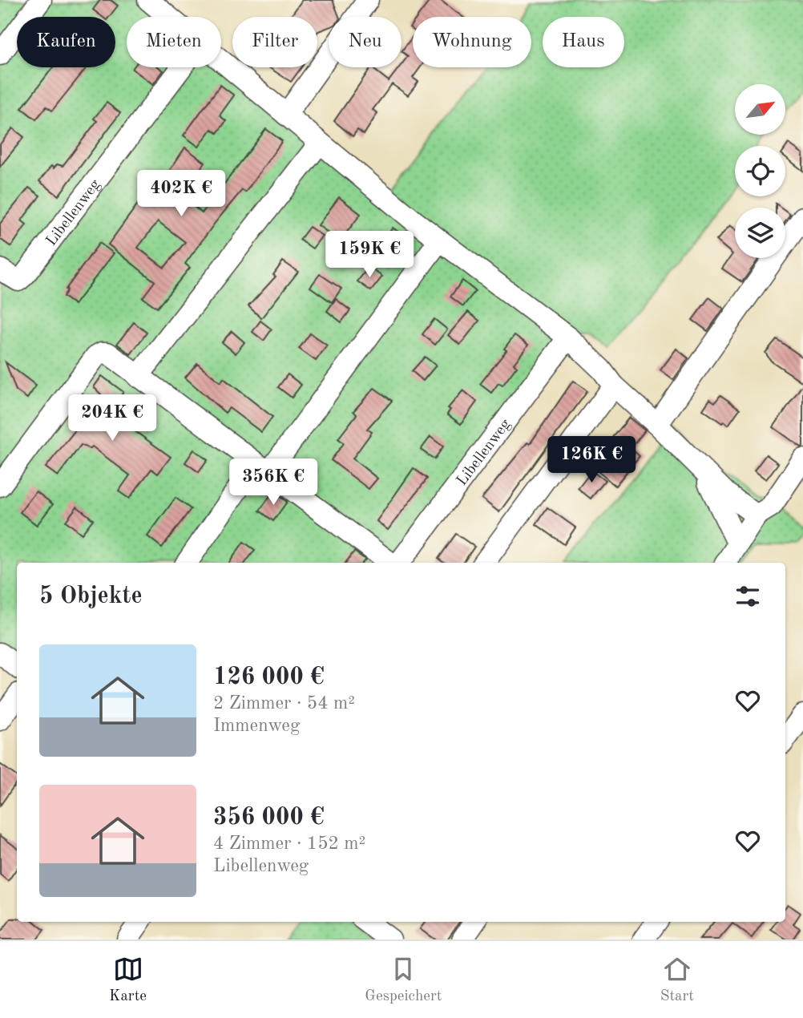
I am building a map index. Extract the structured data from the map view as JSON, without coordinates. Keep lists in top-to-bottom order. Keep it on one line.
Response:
{"streets":{"street":["Libellenweg"]},"north":"top right","page":{"chip":["Kaufen","Mieten","Filter","Neu","Wohnung","Haus"],"price":["402K €","159K €","204K €","126K €","356K €"],"heading":"5 Objekte","list":[{"name":"126 000 €","note":"2 Zimmer · 54 m² · Immenweg"},{"name":"356 000 €","note":"4 Zimmer · 152 m² · Libellenweg"}],"tabs":["Karte","Gespeichert","Start"]}}
